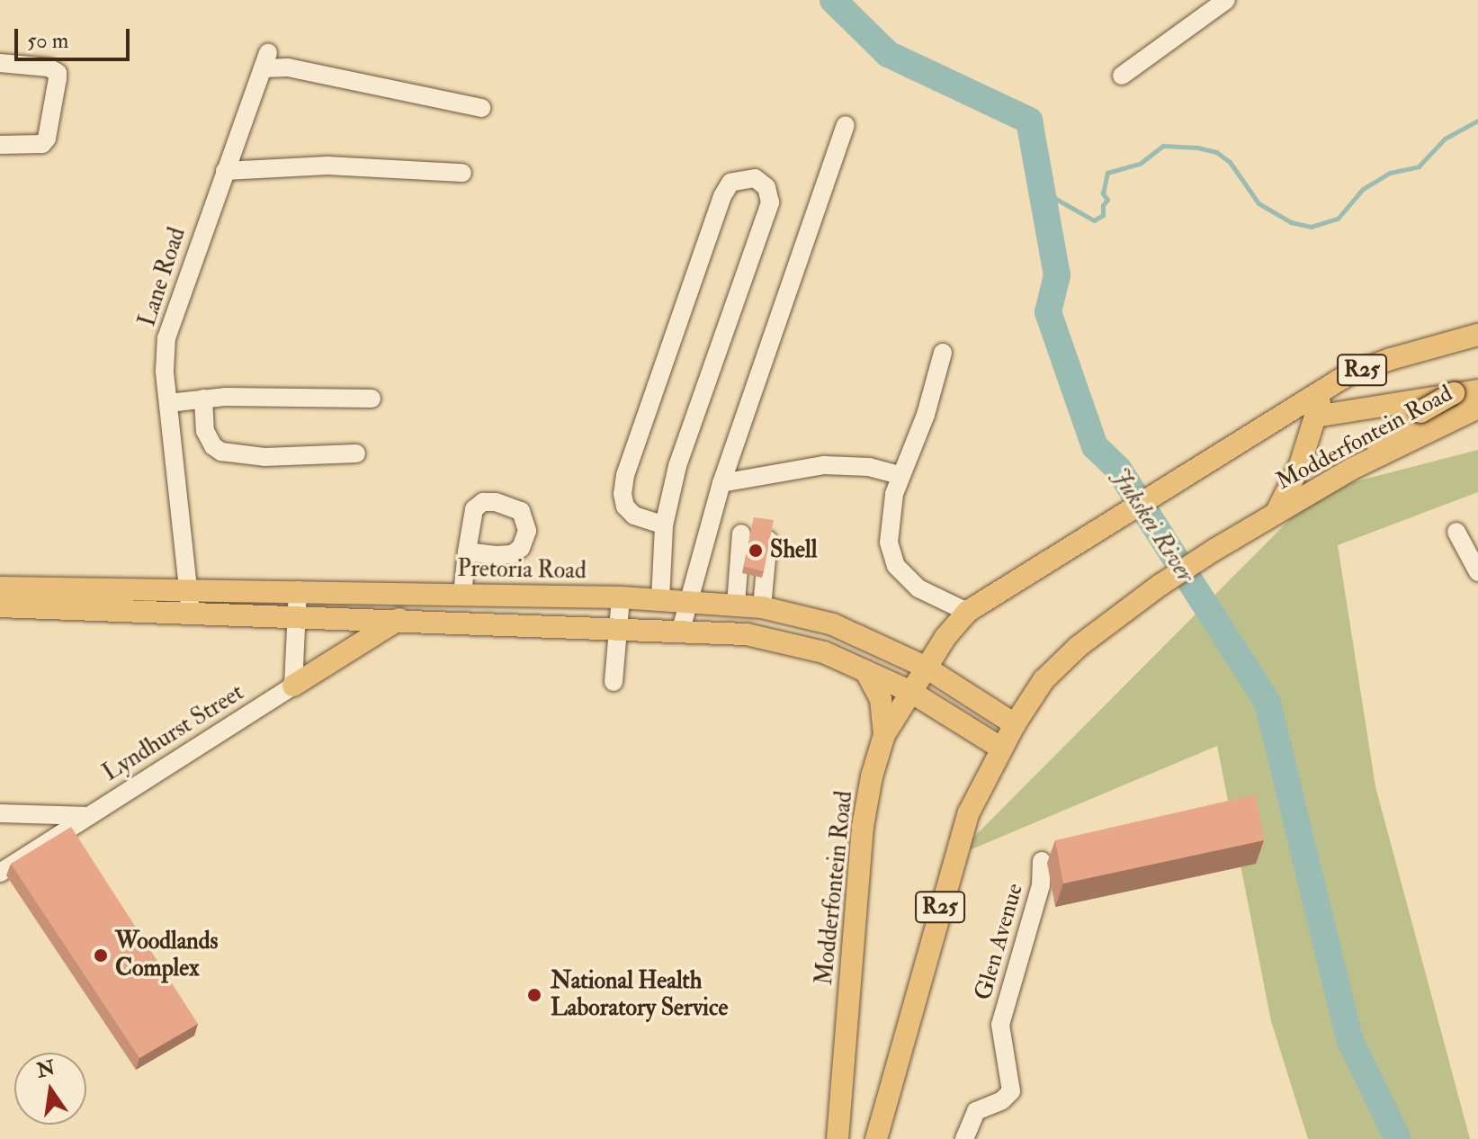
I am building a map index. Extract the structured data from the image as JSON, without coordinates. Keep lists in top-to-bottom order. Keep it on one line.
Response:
{"streets":{"main road":["R25","Modderfontein Road","Pretoria Road"],"street":["Lane Road","Lyndhurst Street","Glen Avenue"]},"crossings":[["Lane Road","Pretoria Road"],["Modderfontein Road","Pretoria Road"]],"water":["Jukskei River"],"places":["Shell","Woodlands Complex","National Health Laboratory Service"],"scale_bar":"50 m","north":"top"}
